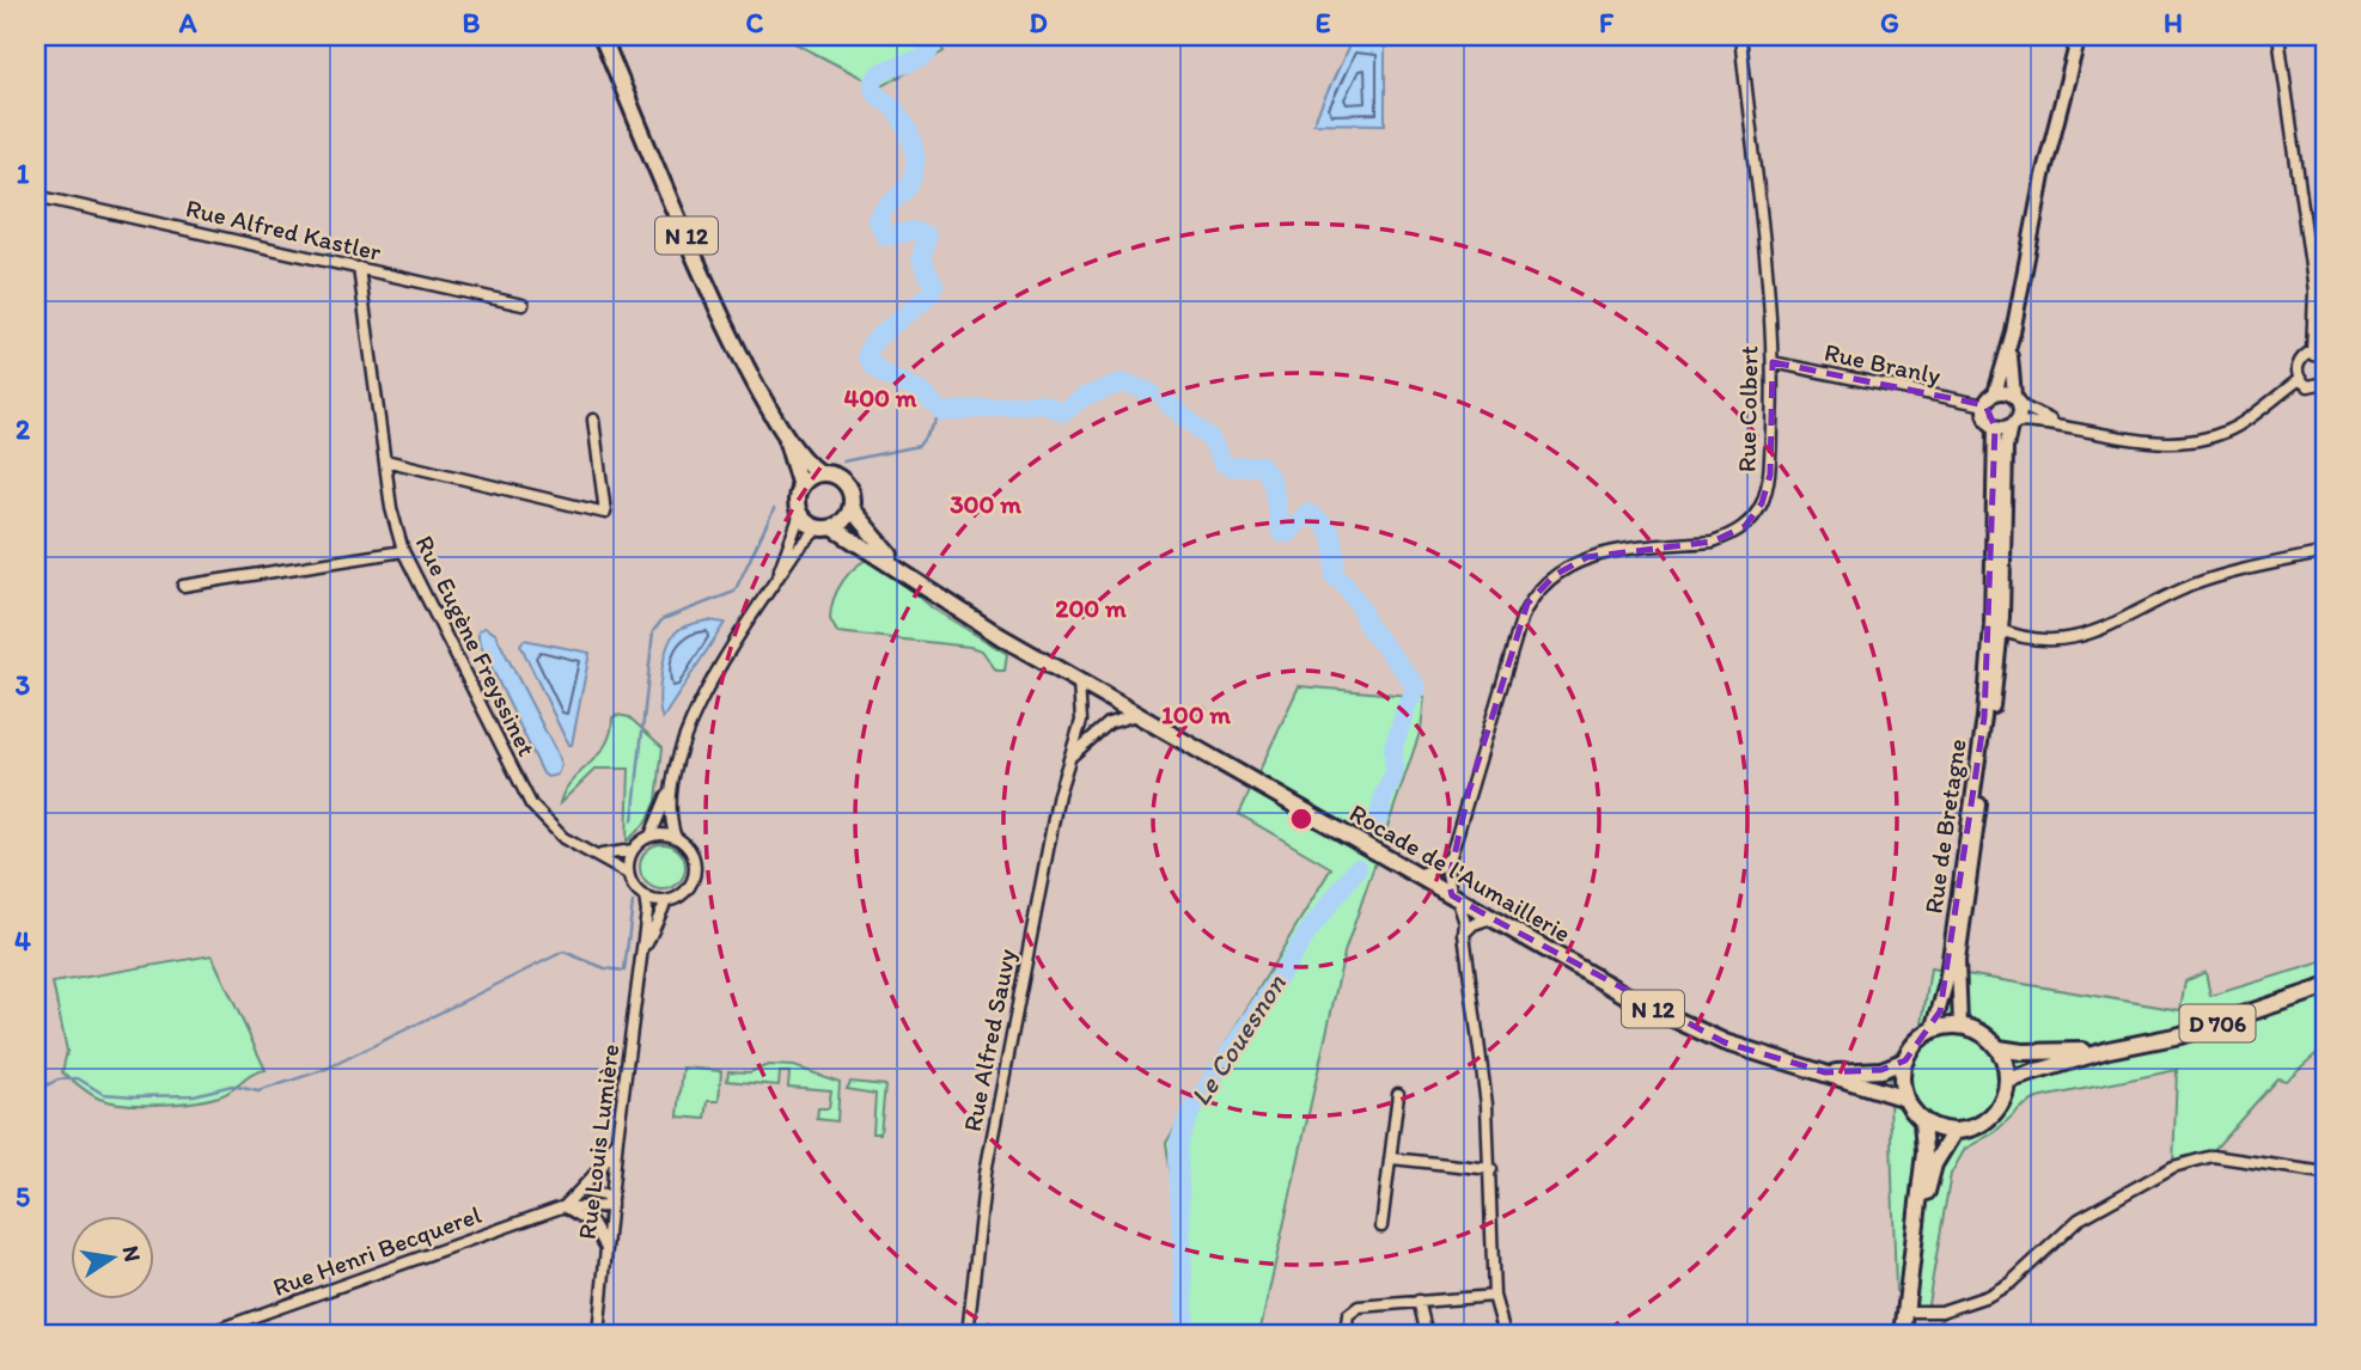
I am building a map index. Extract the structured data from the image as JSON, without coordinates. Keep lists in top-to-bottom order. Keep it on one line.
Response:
{"streets":{"main road":["N 12","Rue de Bretagne","Rocade de l'Aumaillerie","D 706"],"street":["Rue Alfred Kastler","Rue Branly","Rue Colbert","Rue Eugène Freyssinet","Rue Alfred Sauvy","Rue Louis Lumière","Rue Henri Becquerel"]},"crossings":[["Rue Alfred Kastler","Rue Eugène Freyssinet"],["N 12","Rocade de l'Aumaillerie"],["Rue Branly","Rue Colbert"],["Rue Colbert","Rocade de l'Aumaillerie"],["Rue Eugène Freyssinet","Rue Louis Lumière"],["Rue de Bretagne","Rocade de l'Aumaillerie"],["Rue de Bretagne","D 706"],["Rocade de l'Aumaillerie","D 706"],["Rocade de l'Aumaillerie","Rue Alfred Sauvy"],["Rue Louis Lumière","Rue Henri Becquerel"]],"water":["Le Couesnon"],"north":"right","grid":{"columns":["A","B","C","D","E","F","G","H"],"rows":["1","2","3","4","5"]},"rings":["400 m","300 m","200 m","100 m"]}
